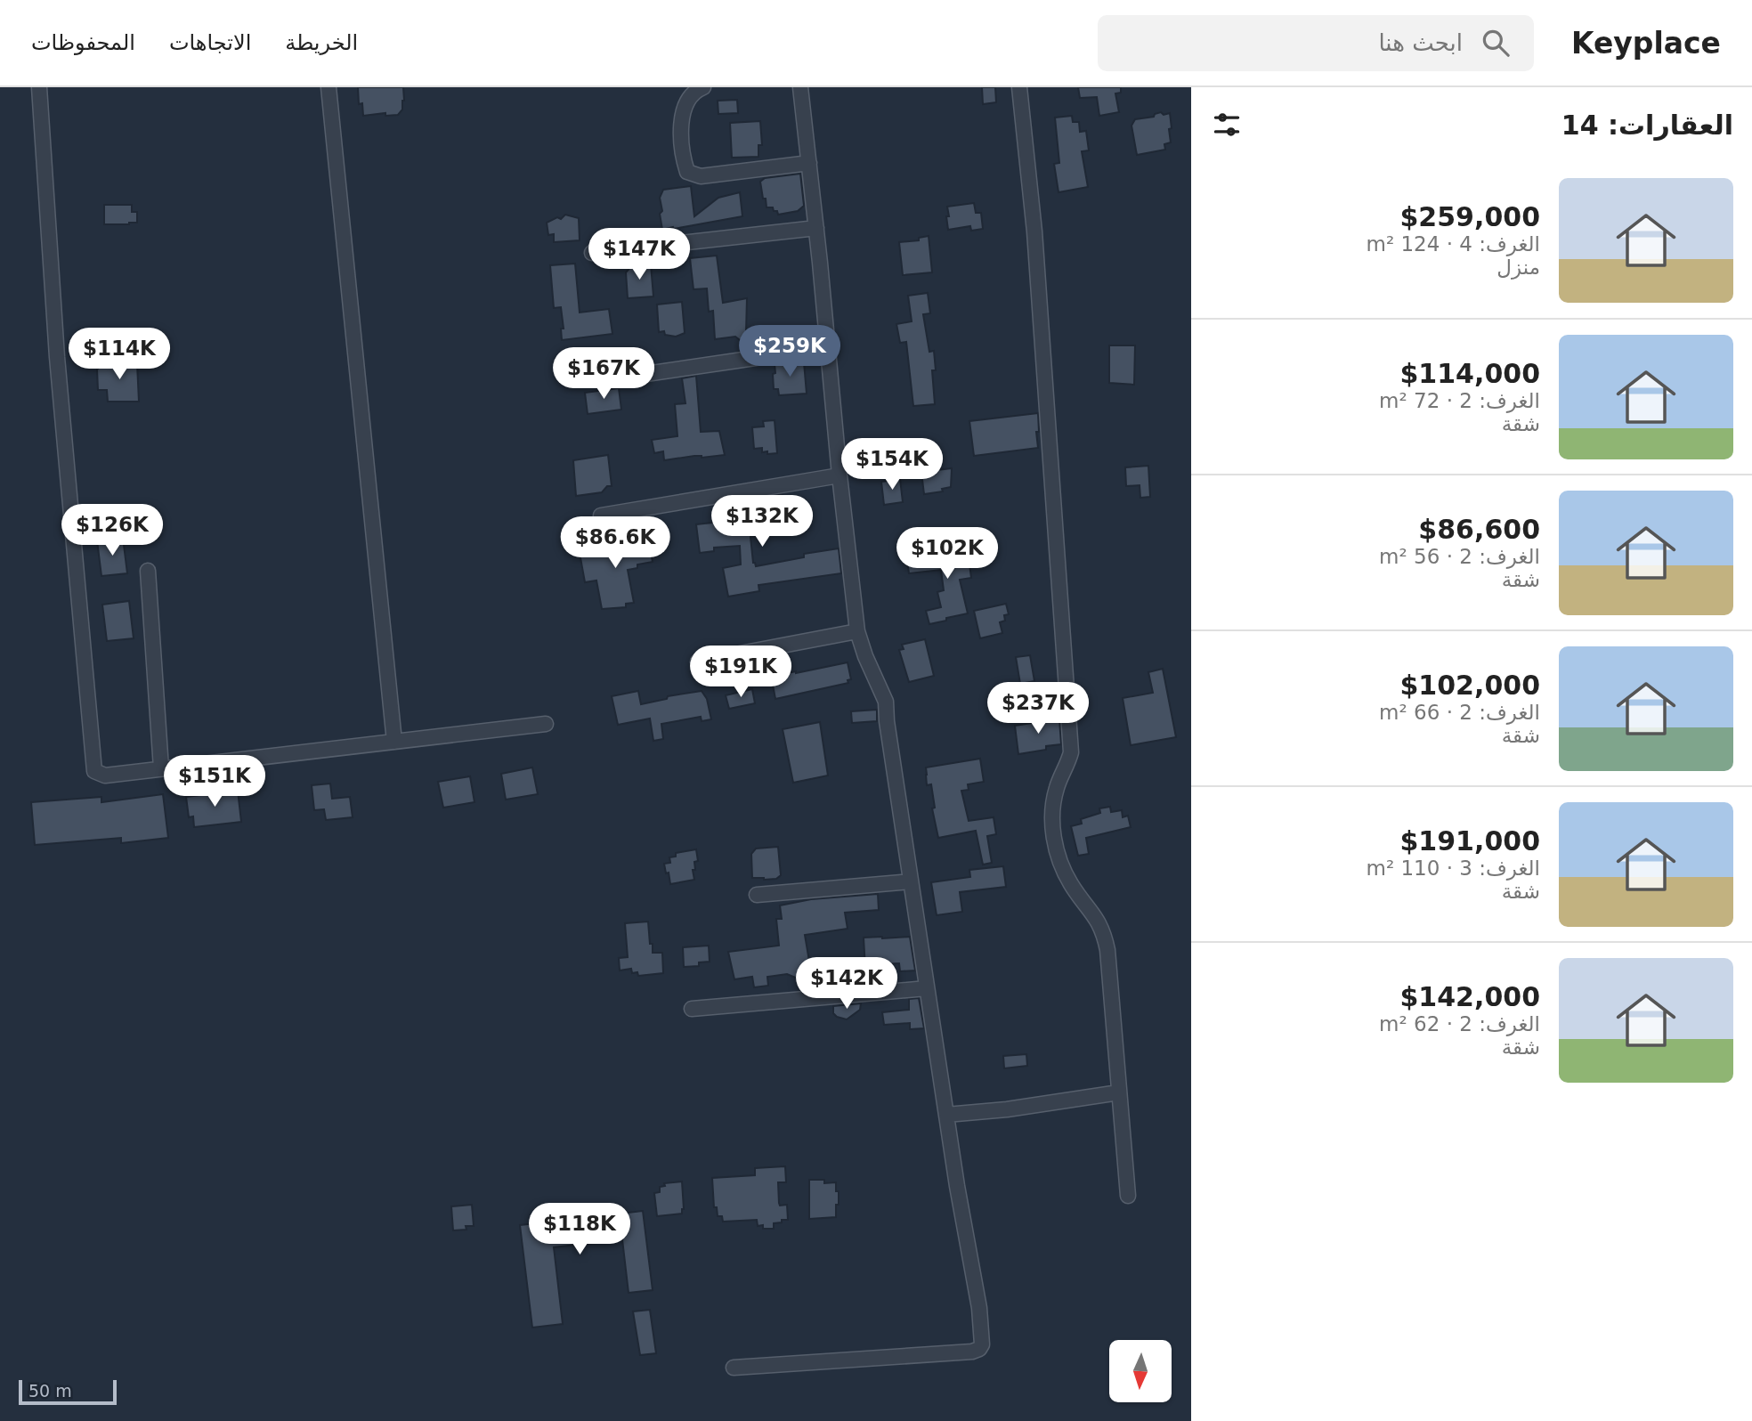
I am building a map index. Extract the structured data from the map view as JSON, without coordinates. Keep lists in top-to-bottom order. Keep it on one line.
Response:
{"scale_bar":"50 m","north":"bottom","page":{"header":"Keyplace","search":"ابحث هنا","nav":["الخريطة","الاتجاهات","المحفوظات"],"heading":"العقارات: 14","list":[{"name":"$259,000","note":"الغرف: 4 · 124 m² · منزل"},{"name":"$114,000","note":"الغرف: 2 · 72 m² · شقة"},{"name":"$86,600","note":"الغرف: 2 · 56 m² · شقة"},{"name":"$102,000","note":"الغرف: 2 · 66 m² · شقة"},{"name":"$191,000","note":"الغرف: 3 · 110 m² · شقة"},{"name":"$142,000","note":"الغرف: 2 · 62 m² · شقة"}],"price":["$147K","$259K","$114K","$167K","$154K","$132K","$126K","$86.6K","$102K","$191K","$237K","$151K","$142K","$118K"],"scale":"50 m"}}
